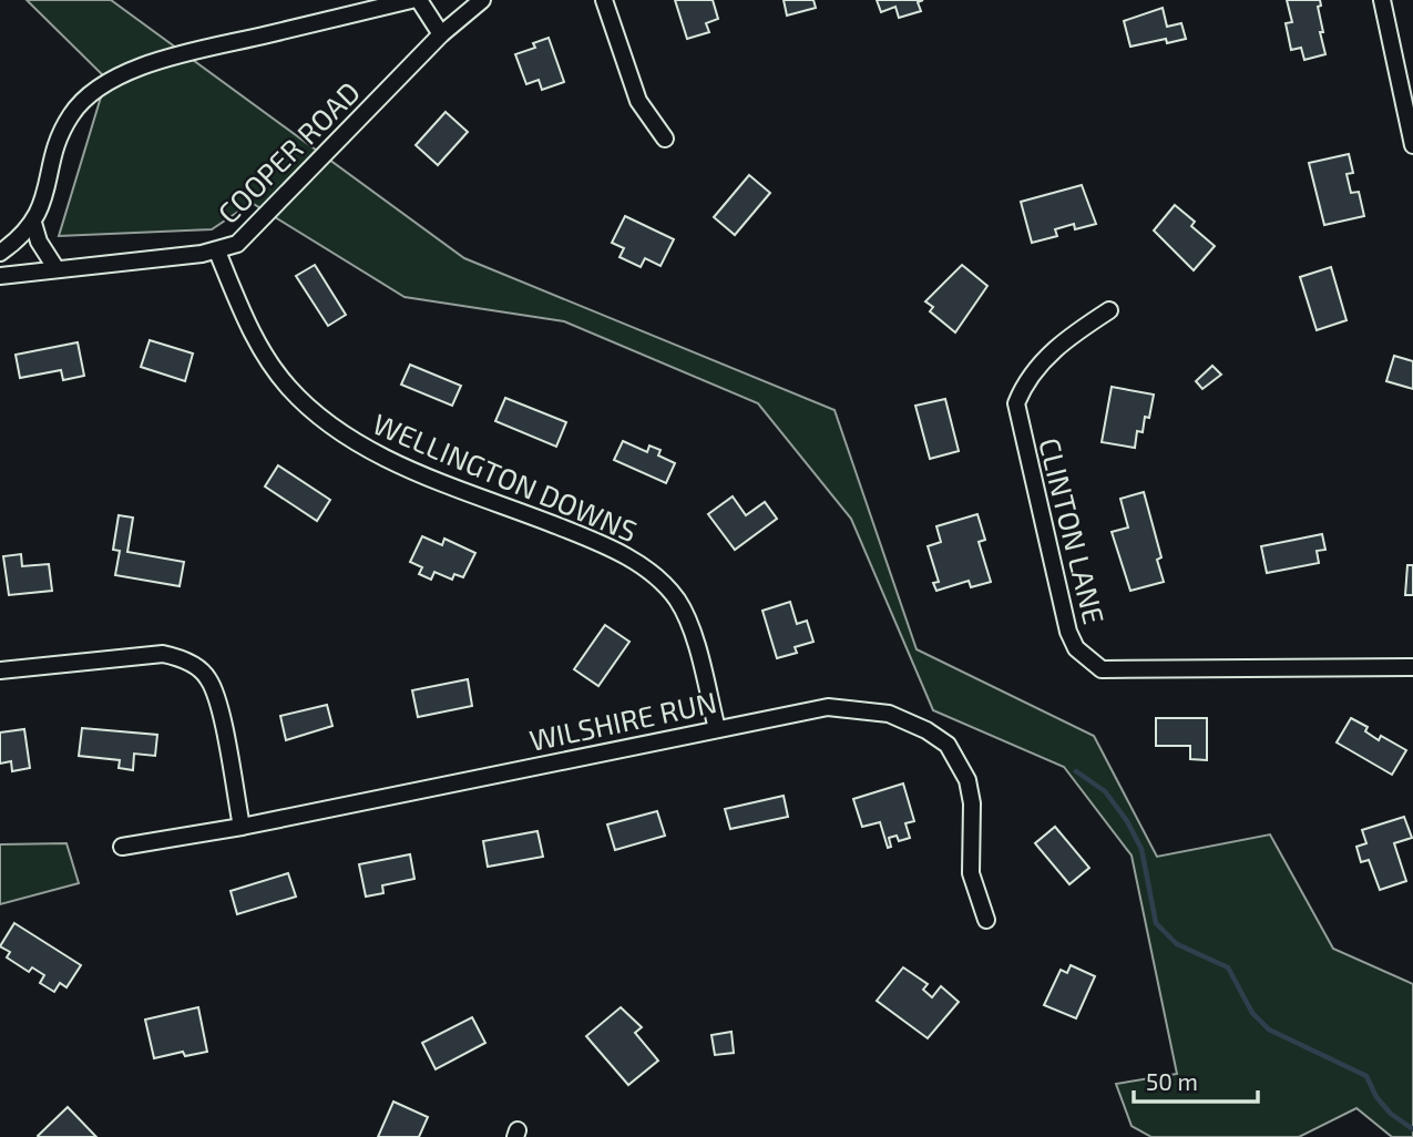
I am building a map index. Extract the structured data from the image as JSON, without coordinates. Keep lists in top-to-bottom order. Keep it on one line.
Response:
{"streets":{"street":["COOPER ROAD","WELLINGTON DOWNS","CLINTON LANE","WILSHIRE RUN"]},"crossings":[["COOPER ROAD","WELLINGTON DOWNS"],["WELLINGTON DOWNS","WILSHIRE RUN"]],"scale_bar":"50 m"}
